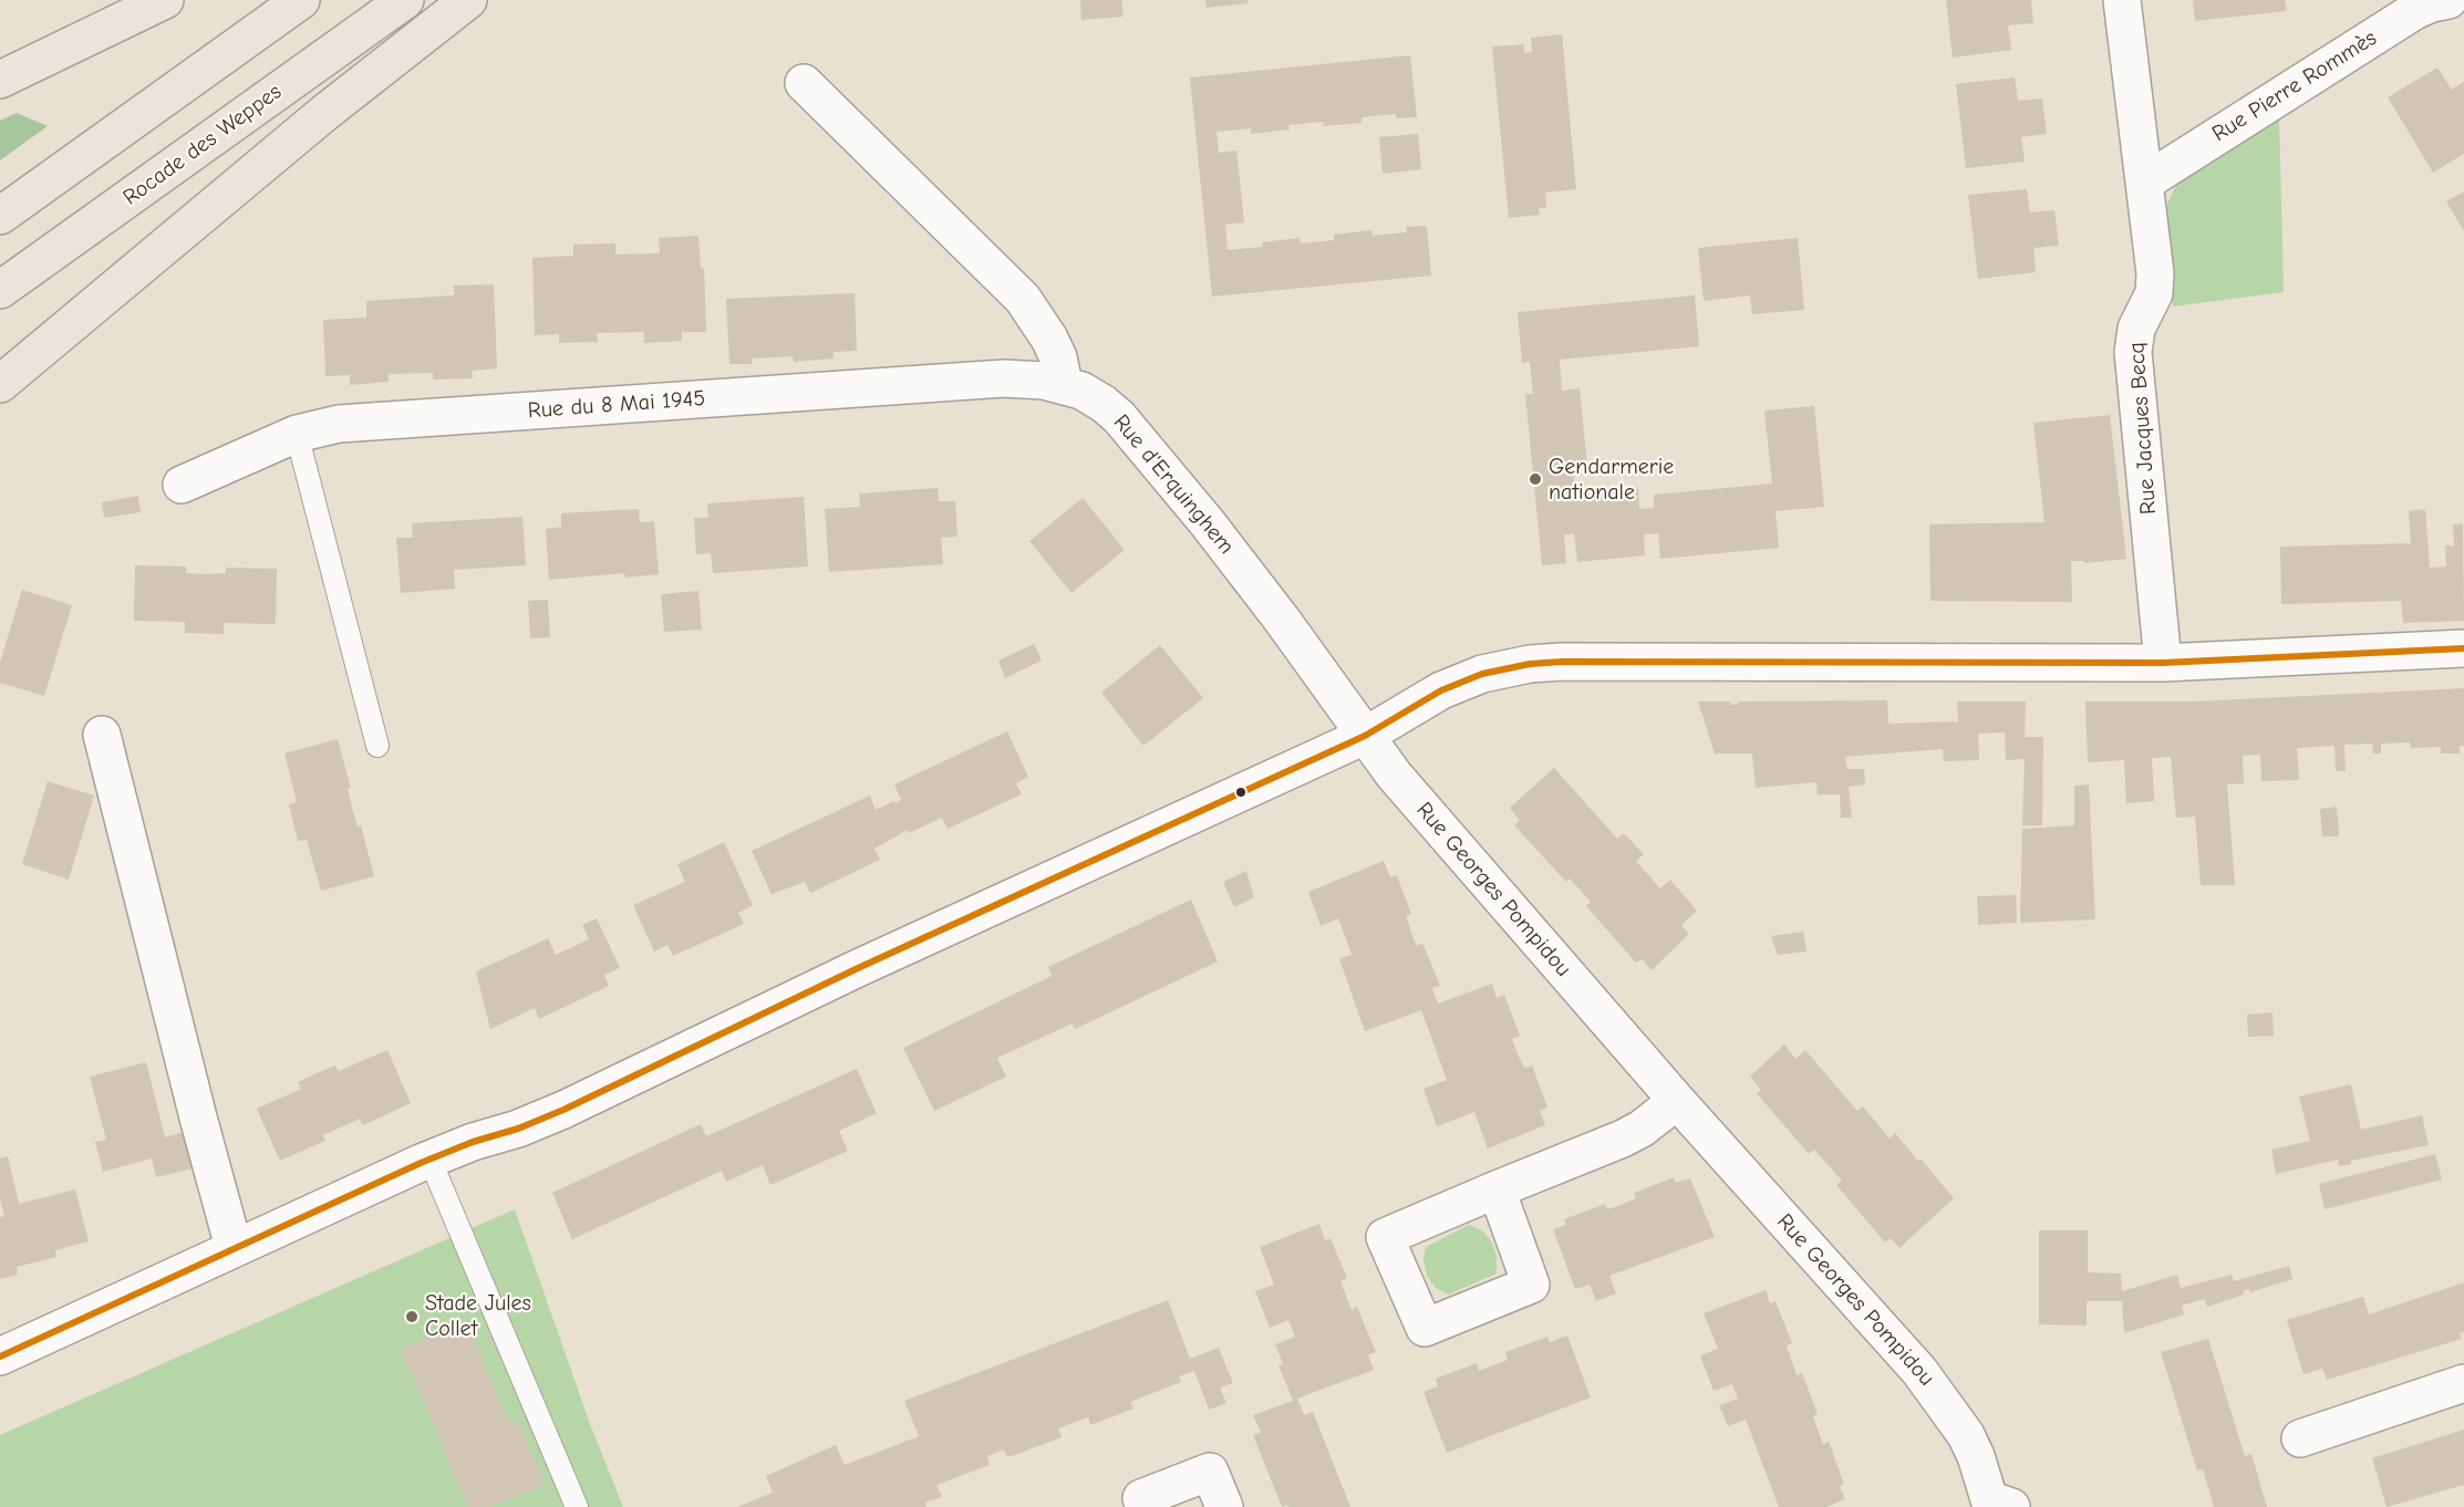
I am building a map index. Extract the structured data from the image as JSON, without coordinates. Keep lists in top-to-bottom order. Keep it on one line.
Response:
{"streets":{"highway":["Rocade des Weppes"],"street":["Rue Pierre Rommès","Rue du 8 Mai 1945","Rue Jacques Becq","Rue d'Erquinghem","Rue Georges Pompidou"]},"crossings":[["Rue Pierre Rommès","Rue Jacques Becq"],["Rue du 8 Mai 1945","Rue d'Erquinghem"],["Rue d'Erquinghem","Rue Georges Pompidou"]],"places":["Gendarmerie nationale","Stade Jules Collet"]}
